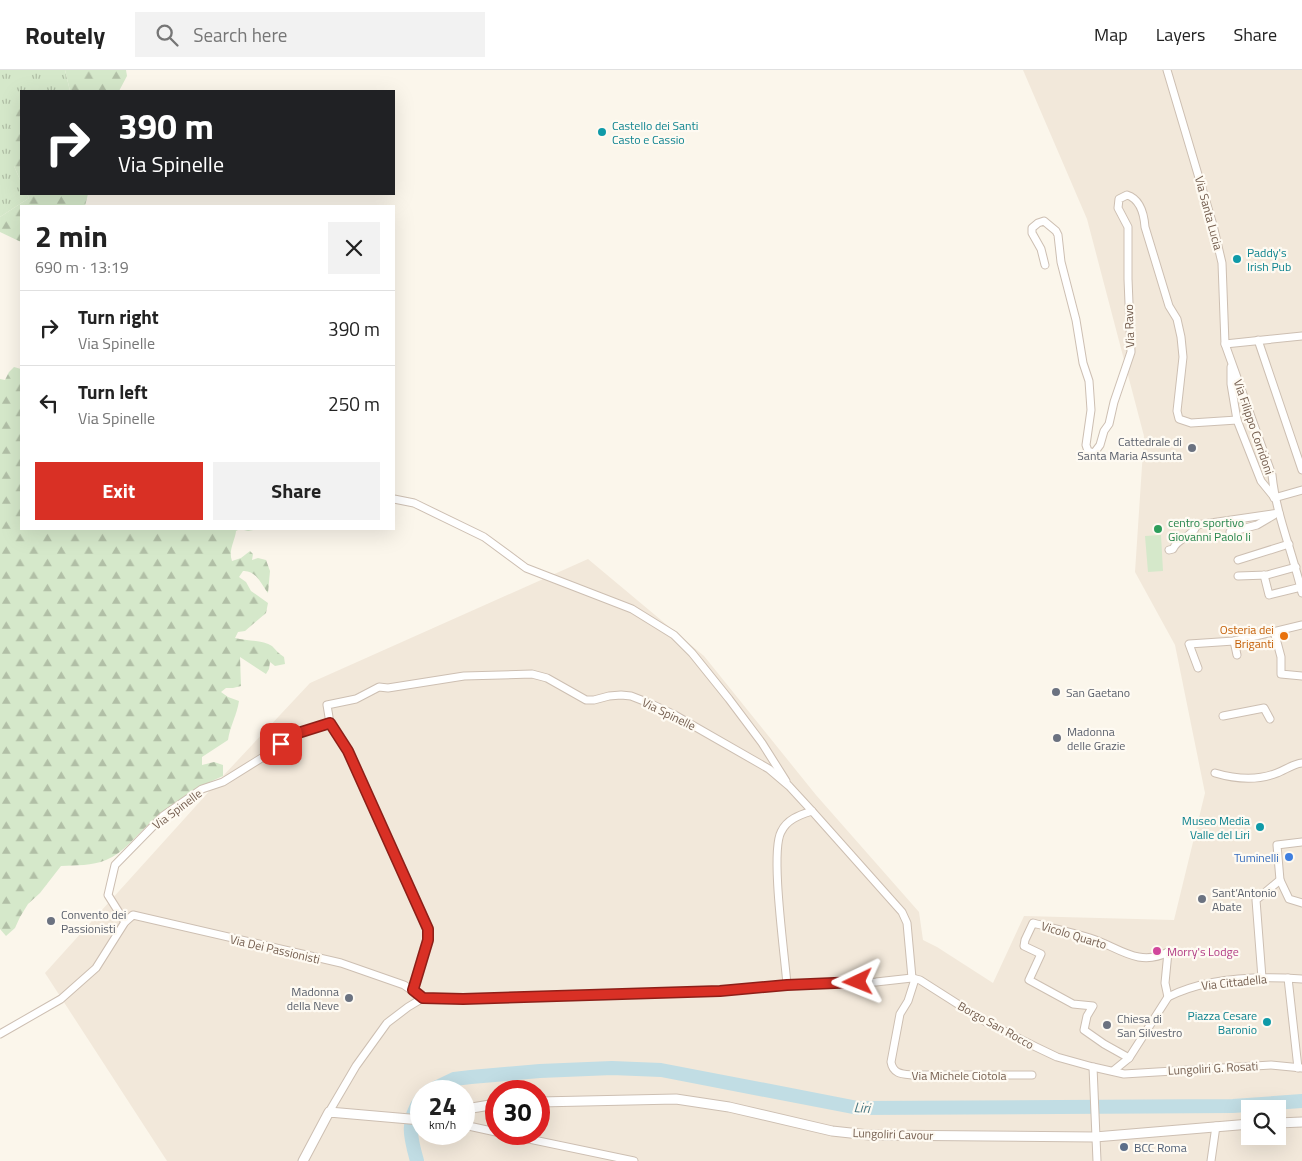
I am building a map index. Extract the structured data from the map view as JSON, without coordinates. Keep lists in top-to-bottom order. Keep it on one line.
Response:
{"streets":{"street":["Via Santa Lucia","Via Ravo","Via Filippo Corridoni","Via Spinelle","Vicolo Quarto","Via Dei Passionisti","Via Cittadella","Borgo San Rocco","Lungoliri G. Rosati","Via Michele Ciotola","Lungoliri Cavour"]},"crossings":[["Via Santa Lucia","Via Filippo Corridoni"],["Via Ravo","Via Filippo Corridoni"],["Via Spinelle","Via Dei Passionisti"],["Via Spinelle","Borgo San Rocco"],["Via Spinelle","Via Michele Ciotola"],["Vicolo Quarto","Via Cittadella"],["Borgo San Rocco","Lungoliri G. Rosati"],["Borgo San Rocco","Via Michele Ciotola"]],"water":["Liri"],"places":["Castello dei Santi Casto e Cassio","Paddy's Irish Pub","Cattedrale di Santa Maria Assunta","centro sportivo Giovanni Paolo Ii","Osteria dei Briganti","San Gaetano","Madonna delle Grazie","Museo Media Valle del Liri","Tuminelli","Sant’Antonio Abate","Convento dei Passionisti","Morry's Lodge","Madonna della Neve","Piazza Cesare Baronio","Chiesa di San Silvestro","BCC Roma"],"page":{"header":"Routely","search":"Search here","nav":["Map","Layers","Share"],"turn":["390 m","Via Spinelle"],"heading":["2 min","690 m · 13:19"],"list":[{"name":"Turn right","note":"Via Spinelle","value":"390 m"},{"name":"Turn left","note":"Via Spinelle","value":"250 m"}],"buttons":["Exit","Share"],"speed":"24 km/h","limit":"30"}}
